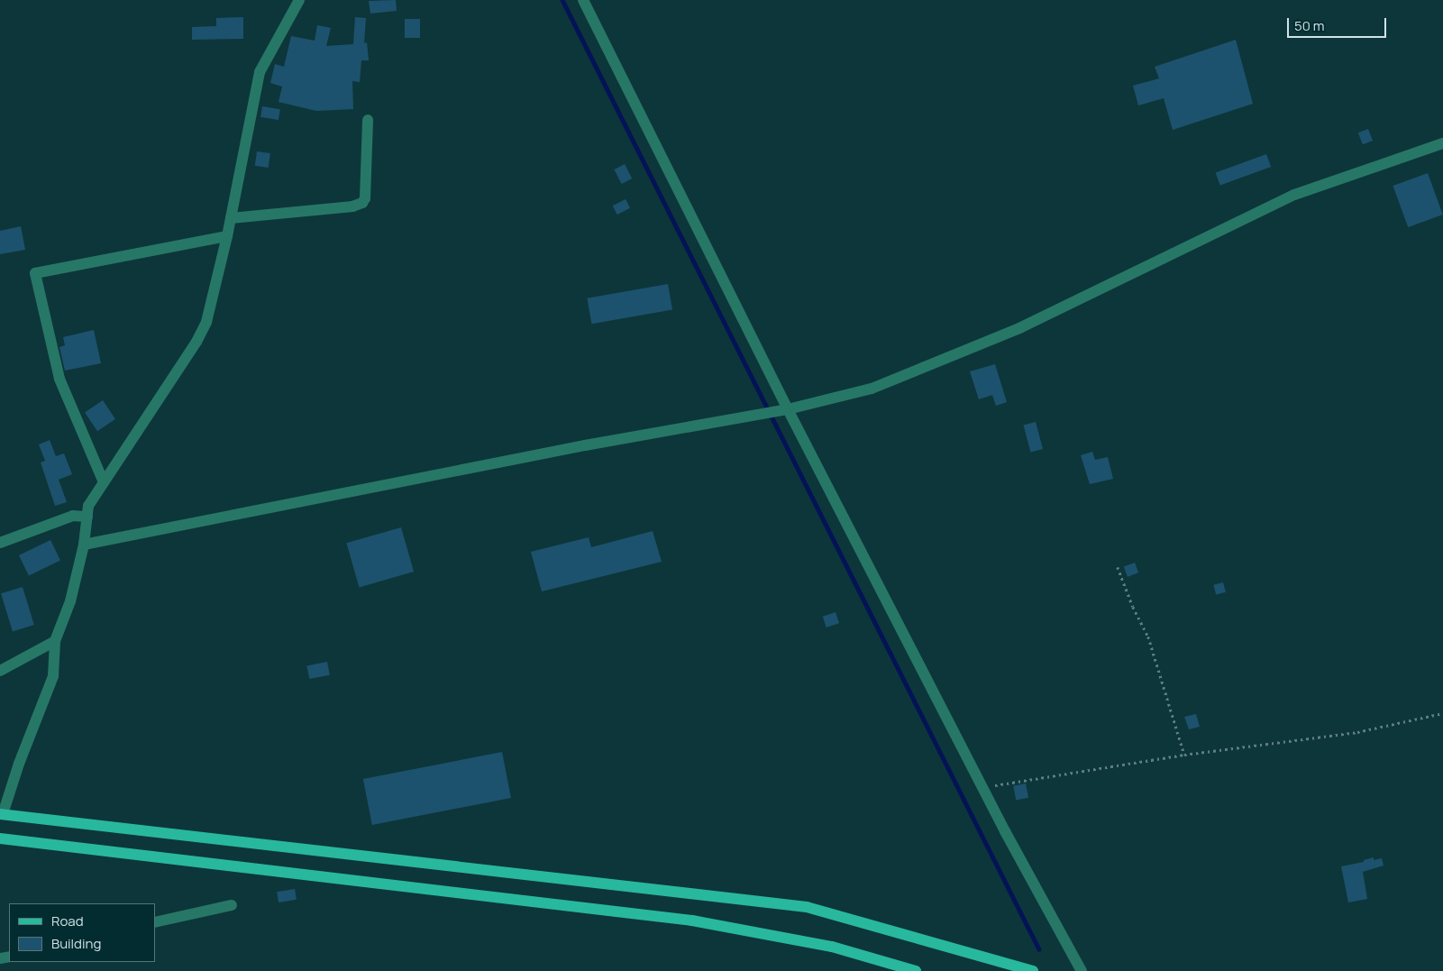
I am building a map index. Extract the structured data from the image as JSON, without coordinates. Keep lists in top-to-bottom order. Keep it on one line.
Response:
{"legend":["Road","Building"],"scale_bar":"50 m"}
